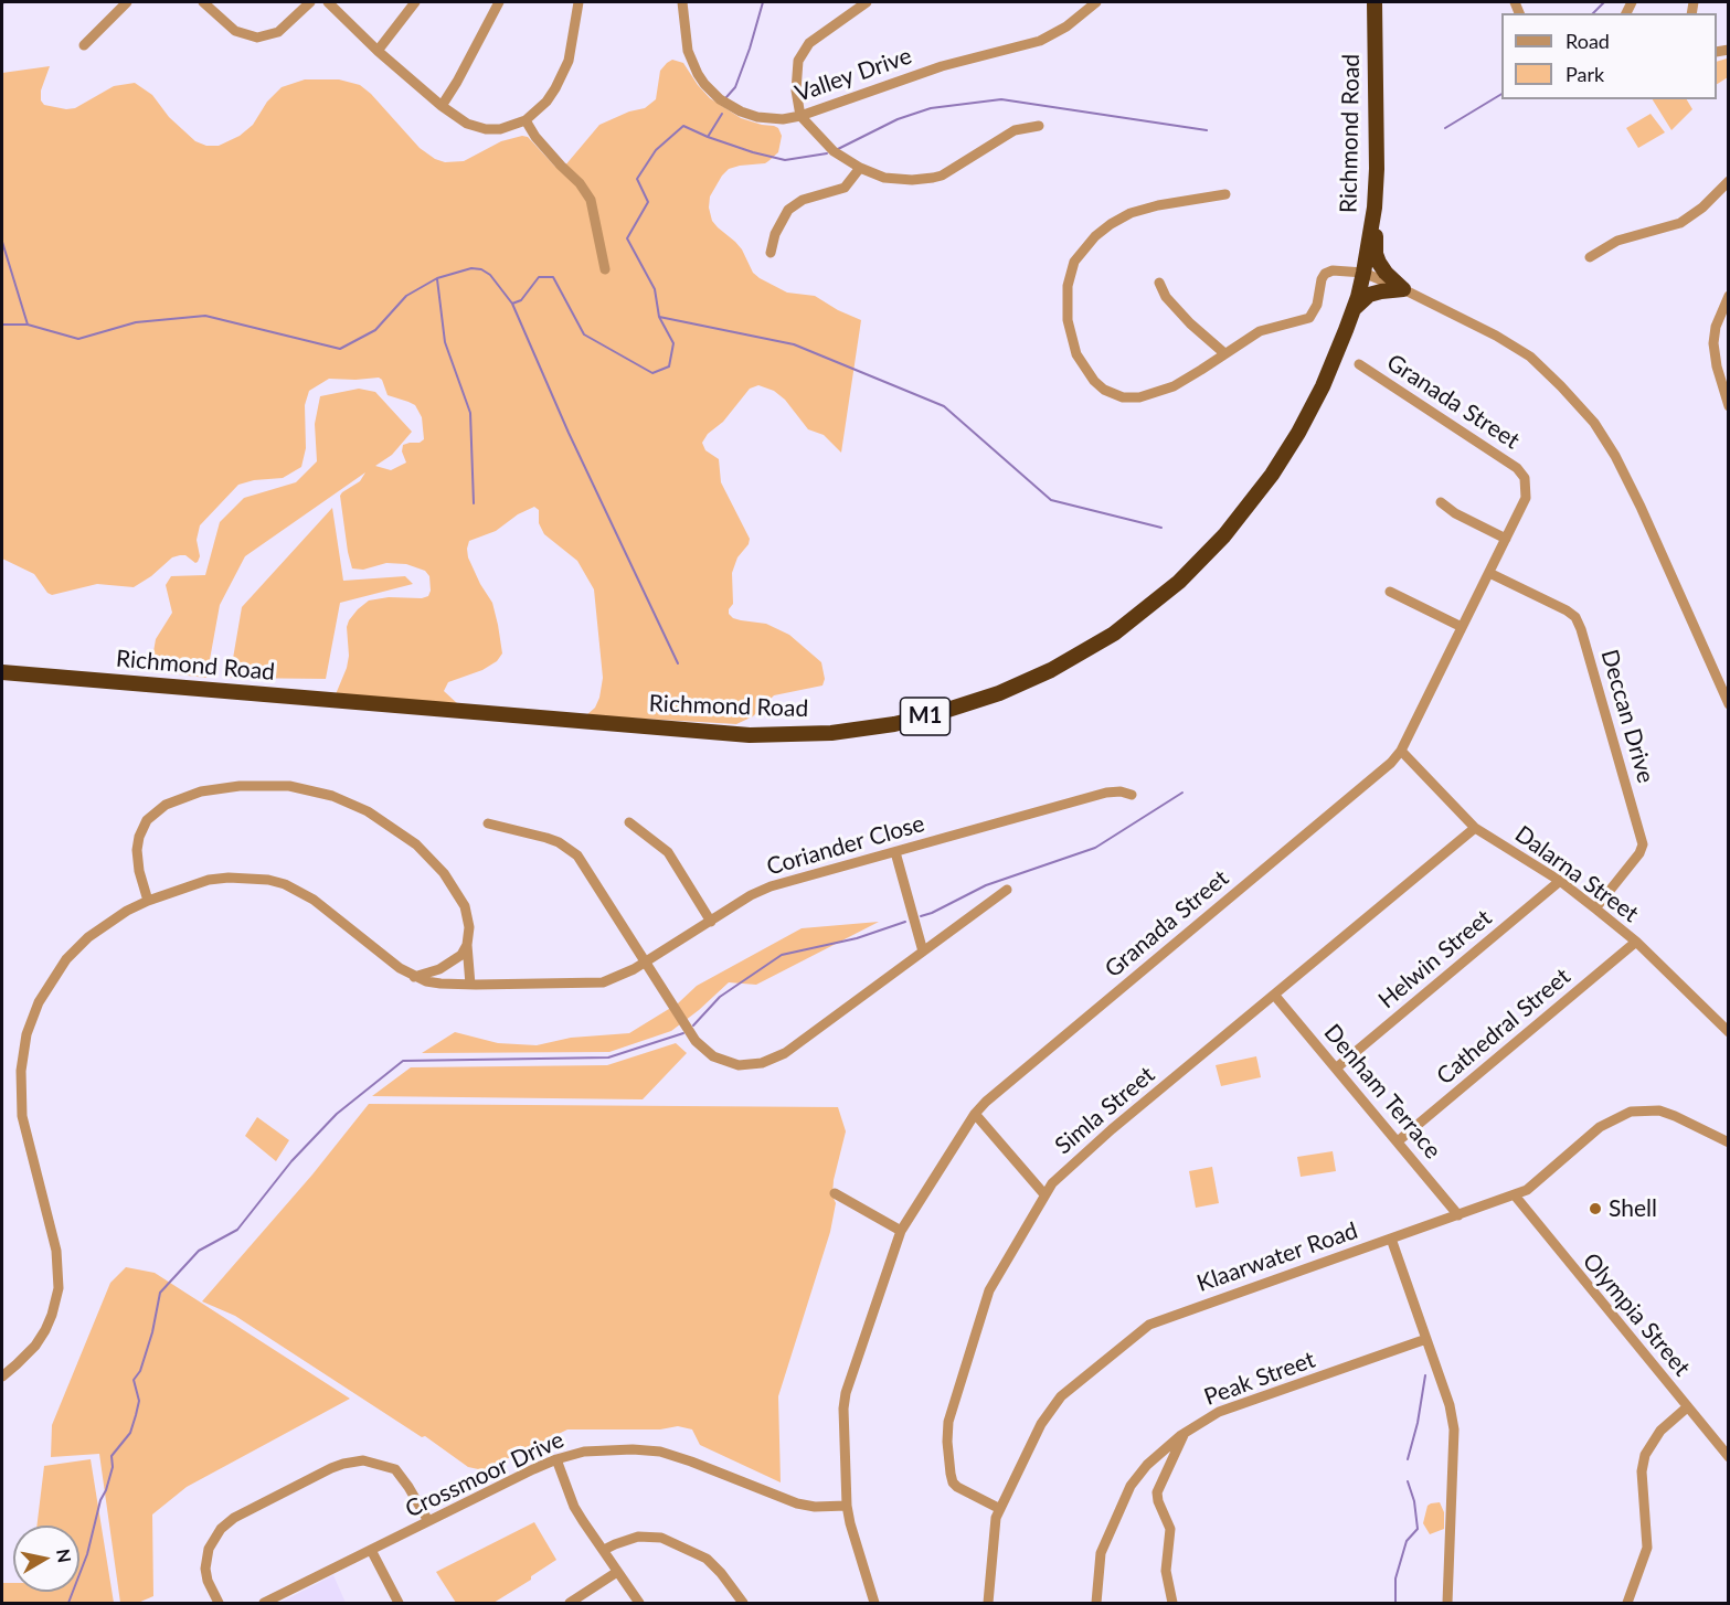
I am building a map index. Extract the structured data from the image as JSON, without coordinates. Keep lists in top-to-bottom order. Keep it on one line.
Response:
{"streets":{"highway":["Richmond Road","M1"],"street":["Valley Drive","Granada Street","Deccan Drive","Coriander Close","Dalarna Street","Helwin Street","Cathedral Street","Denham Terrace","Simla Street","Klaarwater Road","Olympia Street","Peak Street","Crossmoor Drive"]},"crossings":[["Granada Street","Deccan Drive"],["Granada Street","Dalarna Street"],["Granada Street","Crossmoor Drive"],["Deccan Drive","Dalarna Street"],["Dalarna Street","Helwin Street"],["Dalarna Street","Cathedral Street"],["Dalarna Street","Simla Street"],["Helwin Street","Denham Terrace"],["Cathedral Street","Denham Terrace"],["Denham Terrace","Simla Street"],["Denham Terrace","Klaarwater Road"],["Simla Street","Klaarwater Road"],["Klaarwater Road","Olympia Street"]],"places":["Shell"],"legend":["Road","Park"],"north":"right"}
